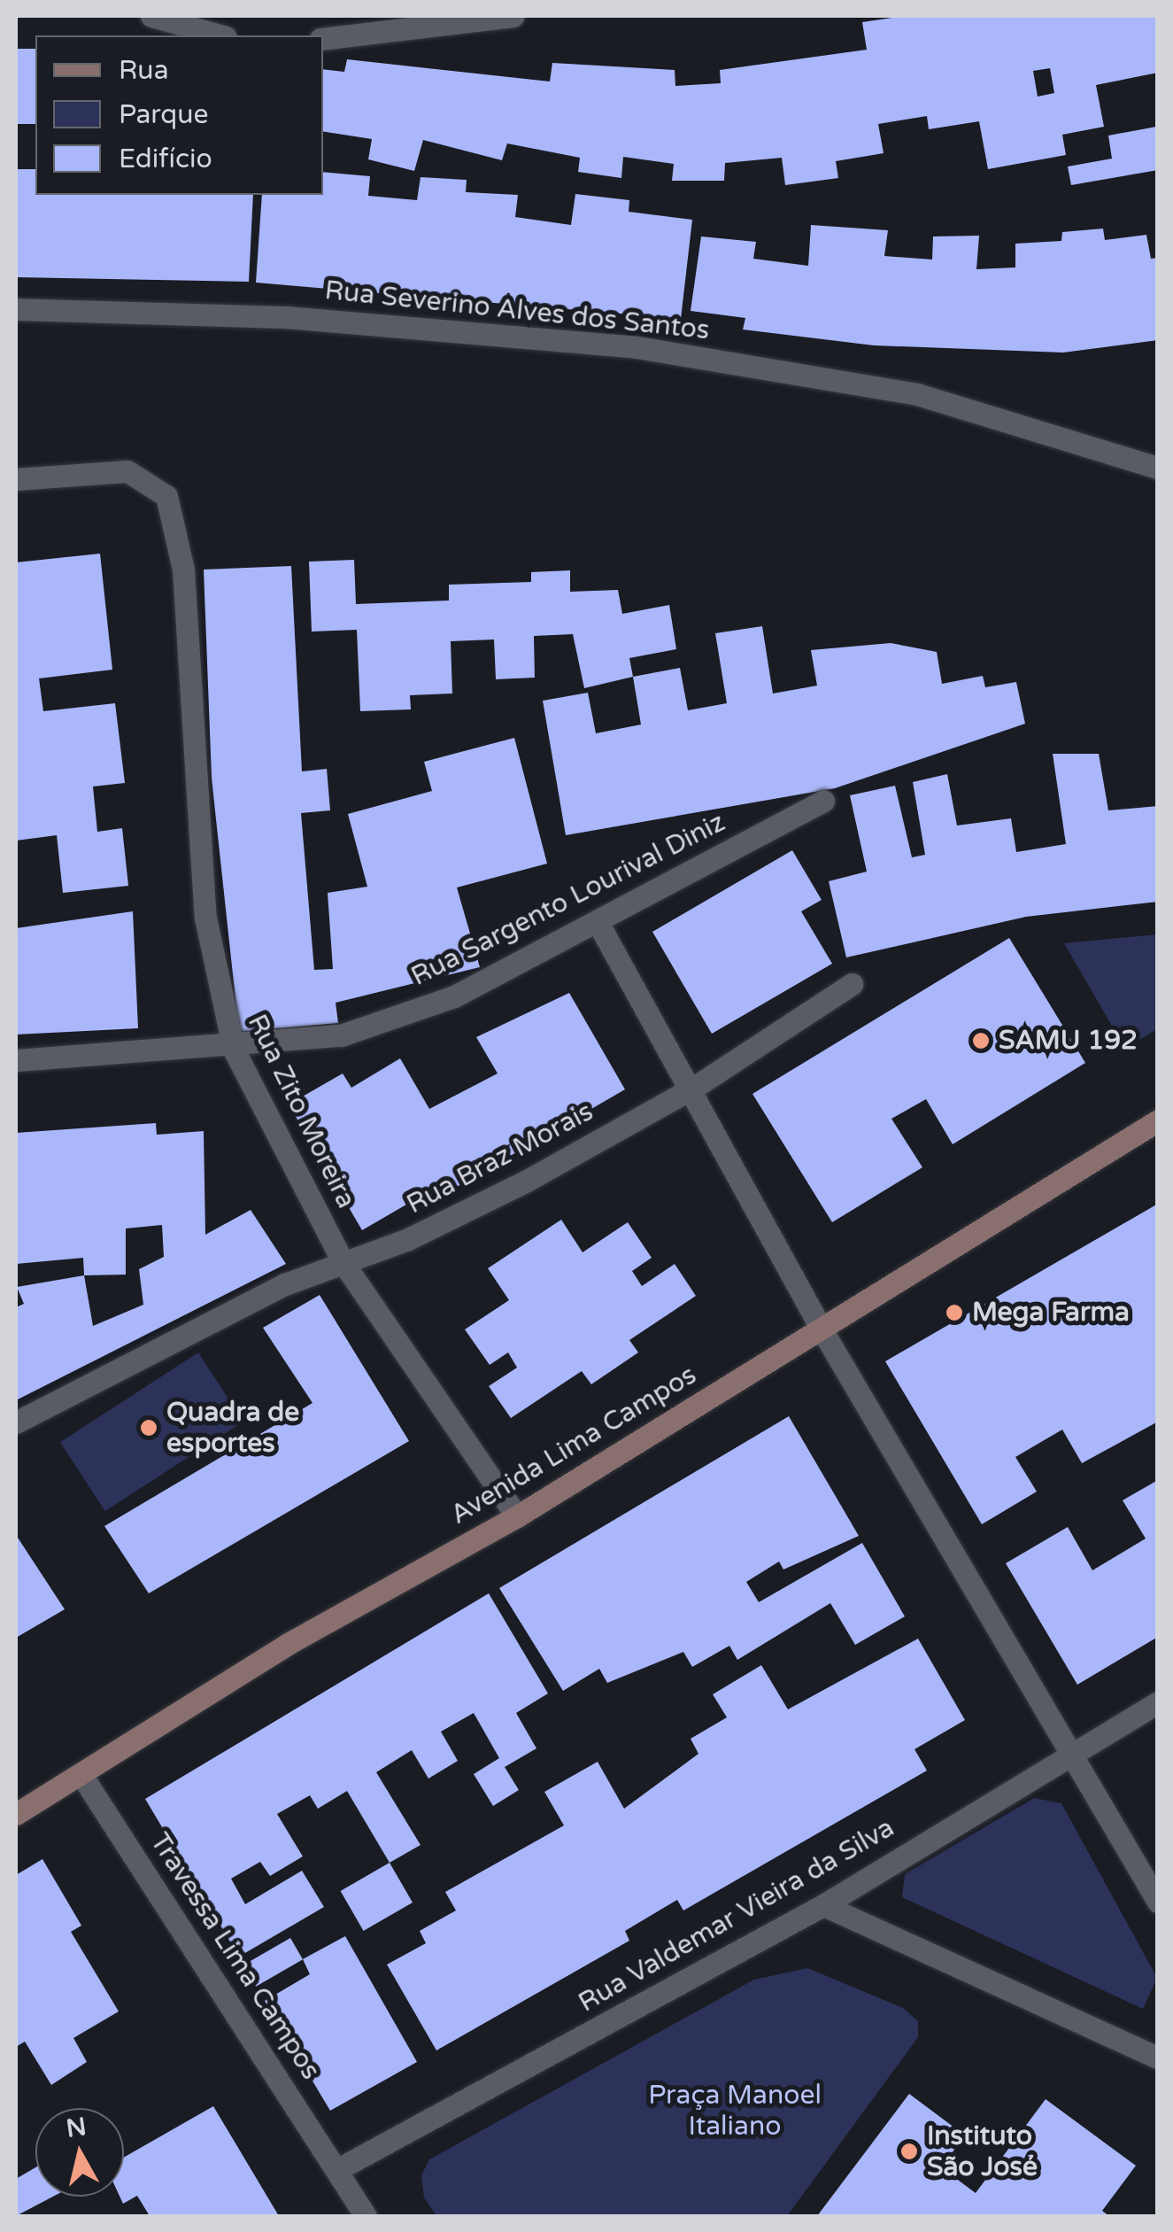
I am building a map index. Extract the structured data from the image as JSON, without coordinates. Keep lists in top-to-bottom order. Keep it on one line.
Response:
{"streets":{"main road":["Avenida Lima Campos"],"street":["Rua Severino Alves dos Santos","Rua Sargento Lourival Diniz","Rua Zito Moreira","Rua Braz Morais","Rua Valdemar Vieira da Silva","Travessa Lima Campos"]},"crossings":[["Rua Sargento Lourival Diniz","Rua Zito Moreira"],["Rua Zito Moreira","Rua Braz Morais"],["Rua Zito Moreira","Avenida Lima Campos"],["Avenida Lima Campos","Travessa Lima Campos"],["Rua Valdemar Vieira da Silva","Travessa Lima Campos"]],"parks":["Praça Manoel Italiano"],"places":["SAMU 192","Mega Farma","Quadra de esportes","Instituto São José"],"legend":["Rua","Parque","Edifício"],"north":"top"}
